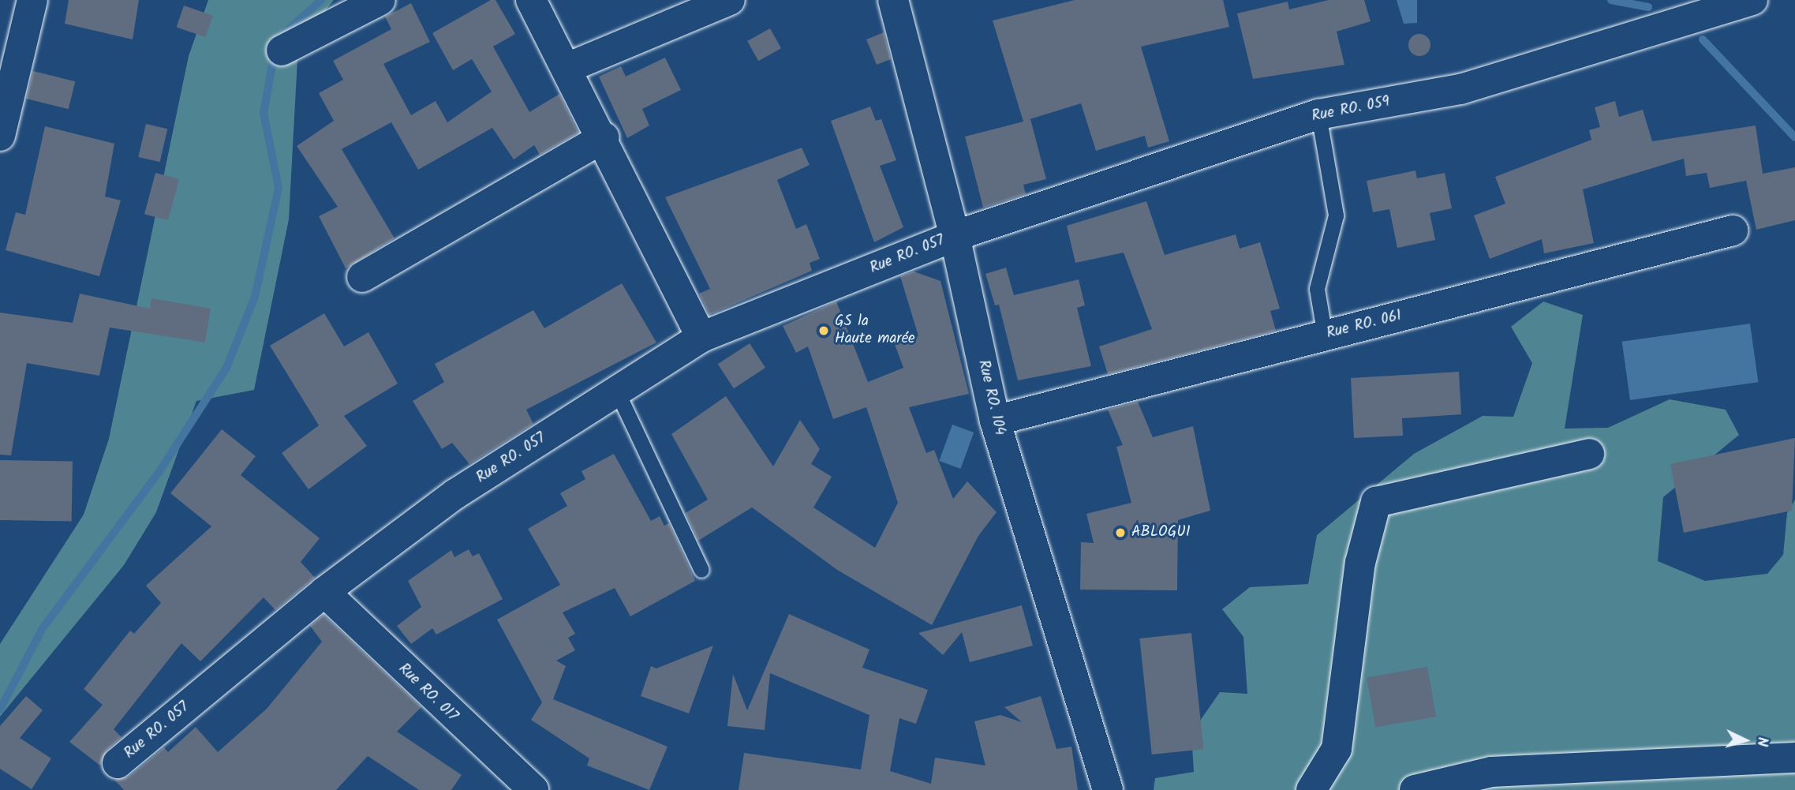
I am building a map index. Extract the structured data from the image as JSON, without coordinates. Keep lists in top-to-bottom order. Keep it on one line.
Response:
{"streets":{"street":["Rue RO. 059","Rue RO. 057","Rue RO. 061","Rue RO. 104","Rue RO. 017"]},"crossings":[["Rue RO. 059","Rue RO. 057"],["Rue RO. 059","Rue RO. 104"],["Rue RO. 057","Rue RO. 104"],["Rue RO. 057","Rue RO. 017"],["Rue RO. 061","Rue RO. 104"]],"places":["GS la Haute marée","ABLOGUI"],"north":"right"}
